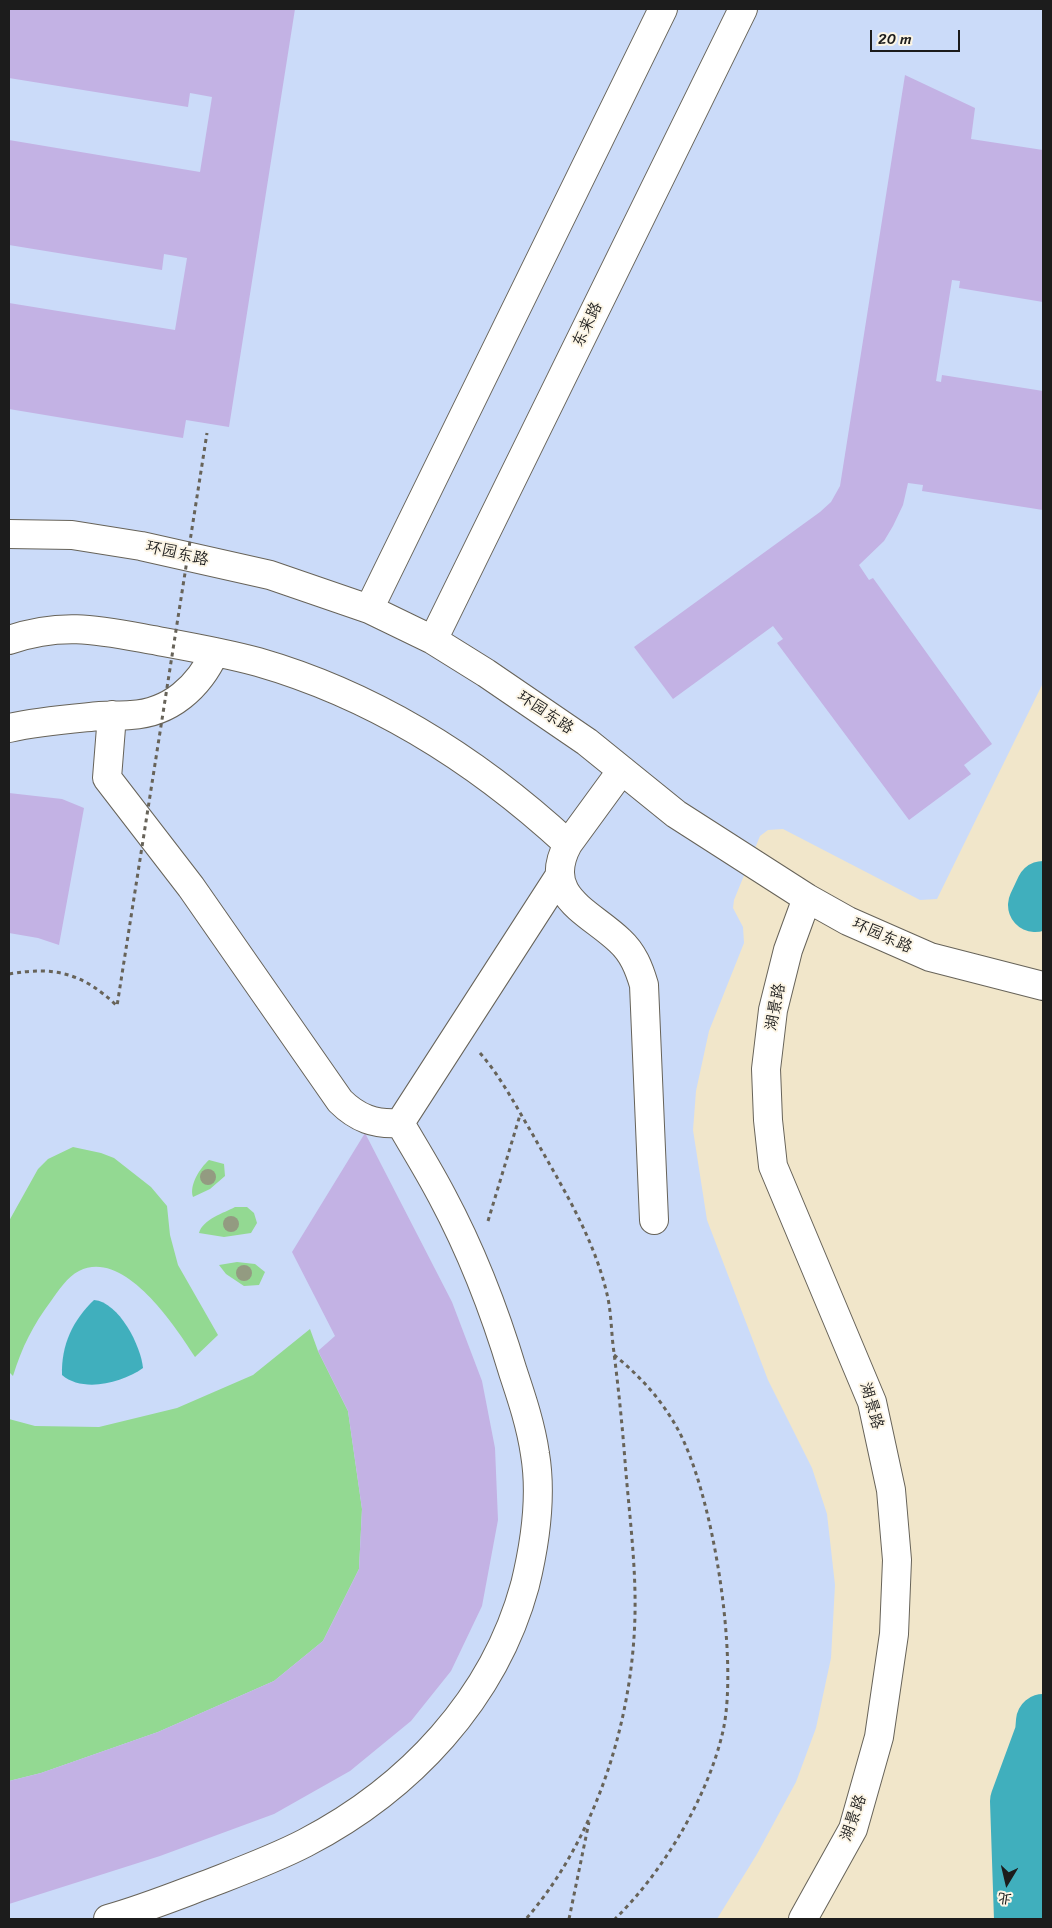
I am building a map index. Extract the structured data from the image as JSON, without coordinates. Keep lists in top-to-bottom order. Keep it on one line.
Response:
{"streets":{"street":["东来路","环园东路","湖景路"]},"crossings":[["东来路","环园东路"],["环园东路","湖景路"]],"scale_bar":"20 m","north":"bottom"}
